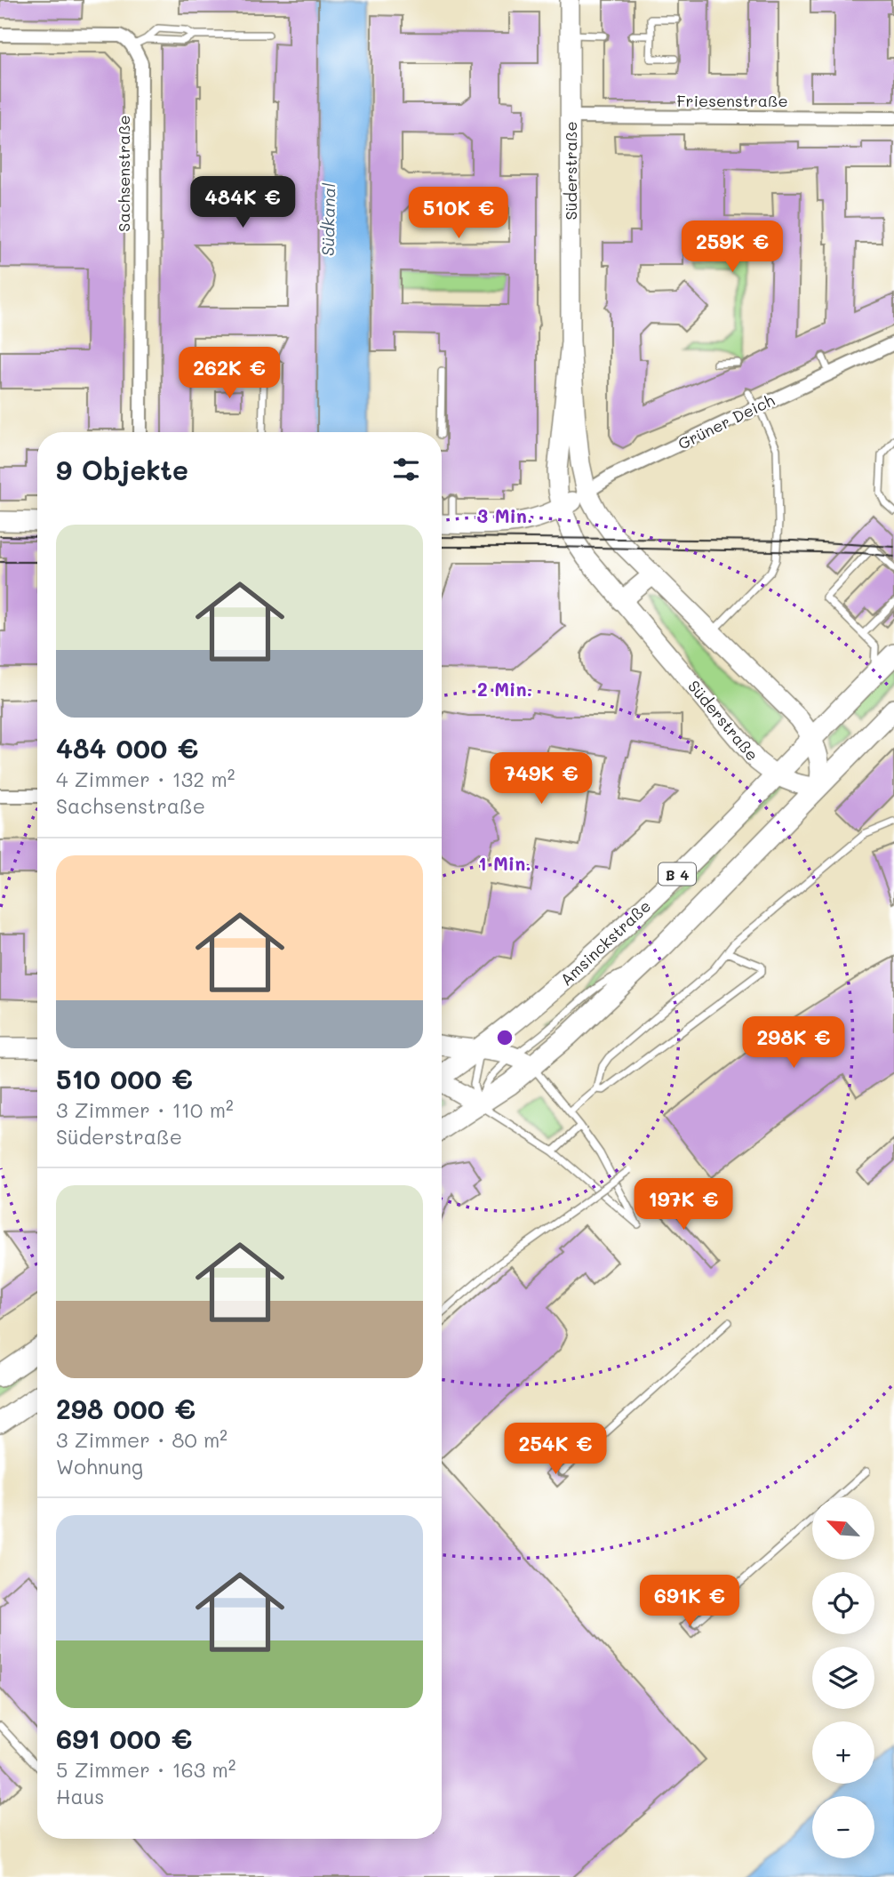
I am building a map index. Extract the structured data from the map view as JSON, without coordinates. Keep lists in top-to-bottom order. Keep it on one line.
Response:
{"streets":{"main road":["Süderstraße","Grüner Deich","B 4","Amsinckstraße"],"street":["Friesenstraße","Sachsenstraße"]},"crossings":[["Friesenstraße","Süderstraße"],["Süderstraße","Grüner Deich"],["Süderstraße","B 4"],["Süderstraße","Amsinckstraße"]],"water":["Südkanal"],"north":"top left","page":{"price":["484K €","510K €","259K €","262K €","749K €","298K €","197K €","254K €","691K €"],"heading":"9 Objekte","list":[{"name":"484 000 €","note":"4 Zimmer · 132 m² · Sachsenstraße"},{"name":"510 000 €","note":"3 Zimmer · 110 m² · Süderstraße"},{"name":"298 000 €","note":"3 Zimmer · 80 m² · Wohnung"},{"name":"691 000 €","note":"5 Zimmer · 163 m² · Haus"}],"map_buttons":["+","−"]},"rings":["3 Min.","2 Min.","1 Min."]}
